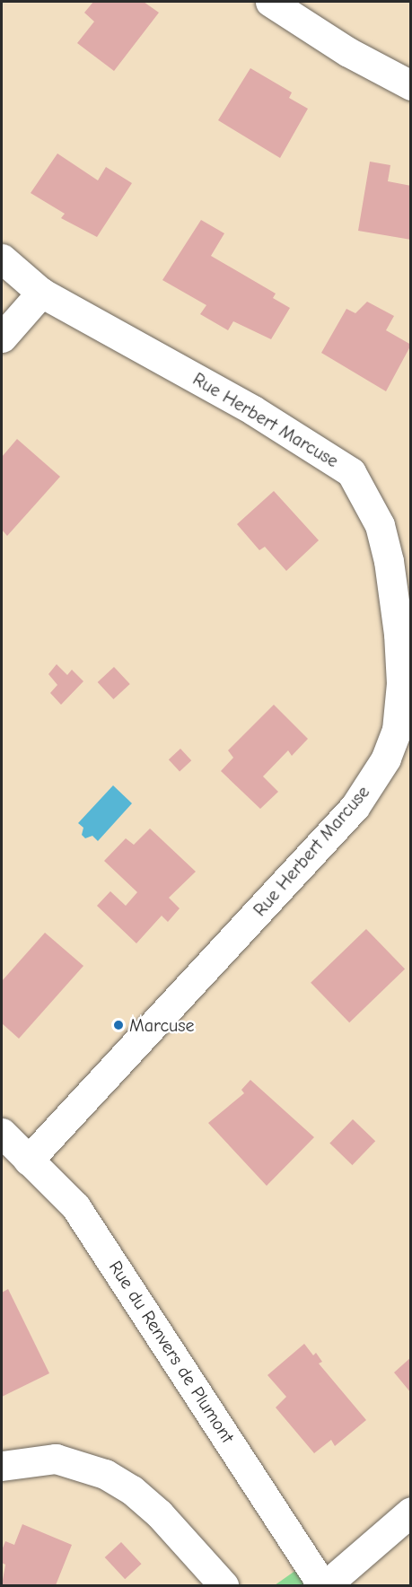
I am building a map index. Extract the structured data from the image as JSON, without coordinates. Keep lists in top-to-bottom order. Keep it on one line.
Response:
{"streets":{"street":["Rue Herbert Marcuse","Rue du Renvers de Plumont"]},"crossings":[["Rue Herbert Marcuse","Rue du Renvers de Plumont"]],"places":["Marcuse"]}
